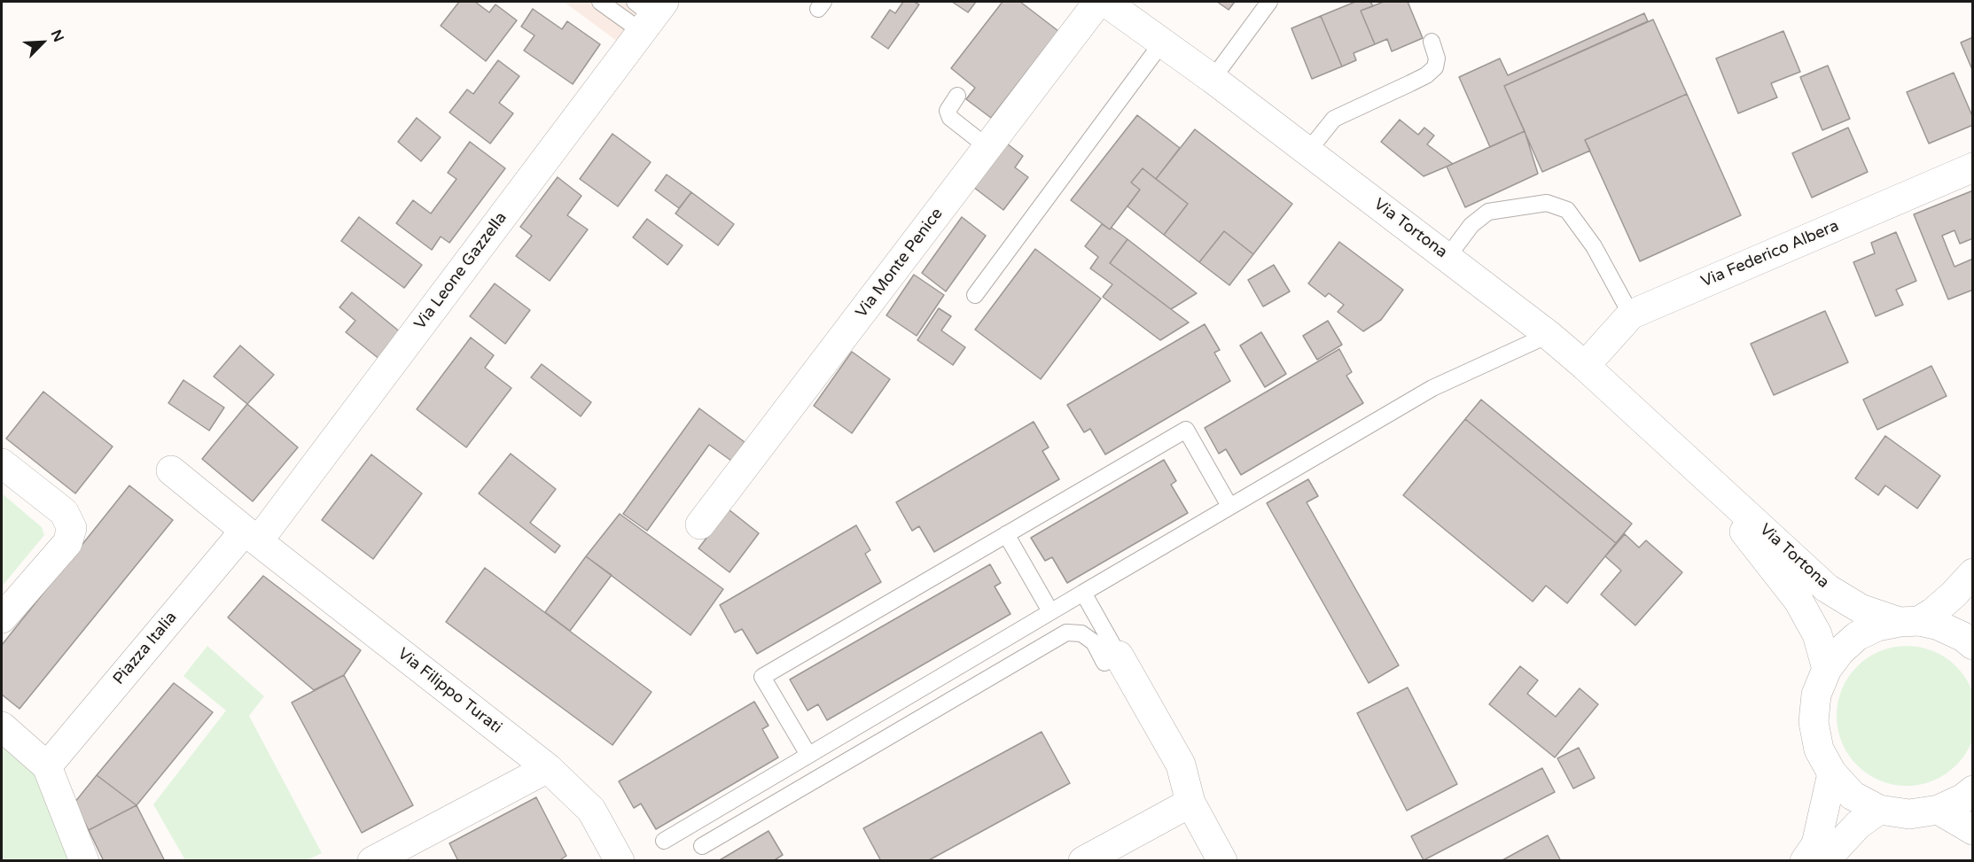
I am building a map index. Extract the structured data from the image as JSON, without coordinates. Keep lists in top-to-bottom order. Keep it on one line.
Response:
{"streets":{"street":["Via Tortona","Via Federico Albera","Via Monte Penice","Via Leone Gazzella","Piazza Italia","Via Filippo Turati"]},"crossings":[["Via Tortona","Via Federico Albera"],["Via Leone Gazzella","Piazza Italia"],["Via Leone Gazzella","Via Filippo Turati"],["Piazza Italia","Via Filippo Turati"]],"north":"top right"}
